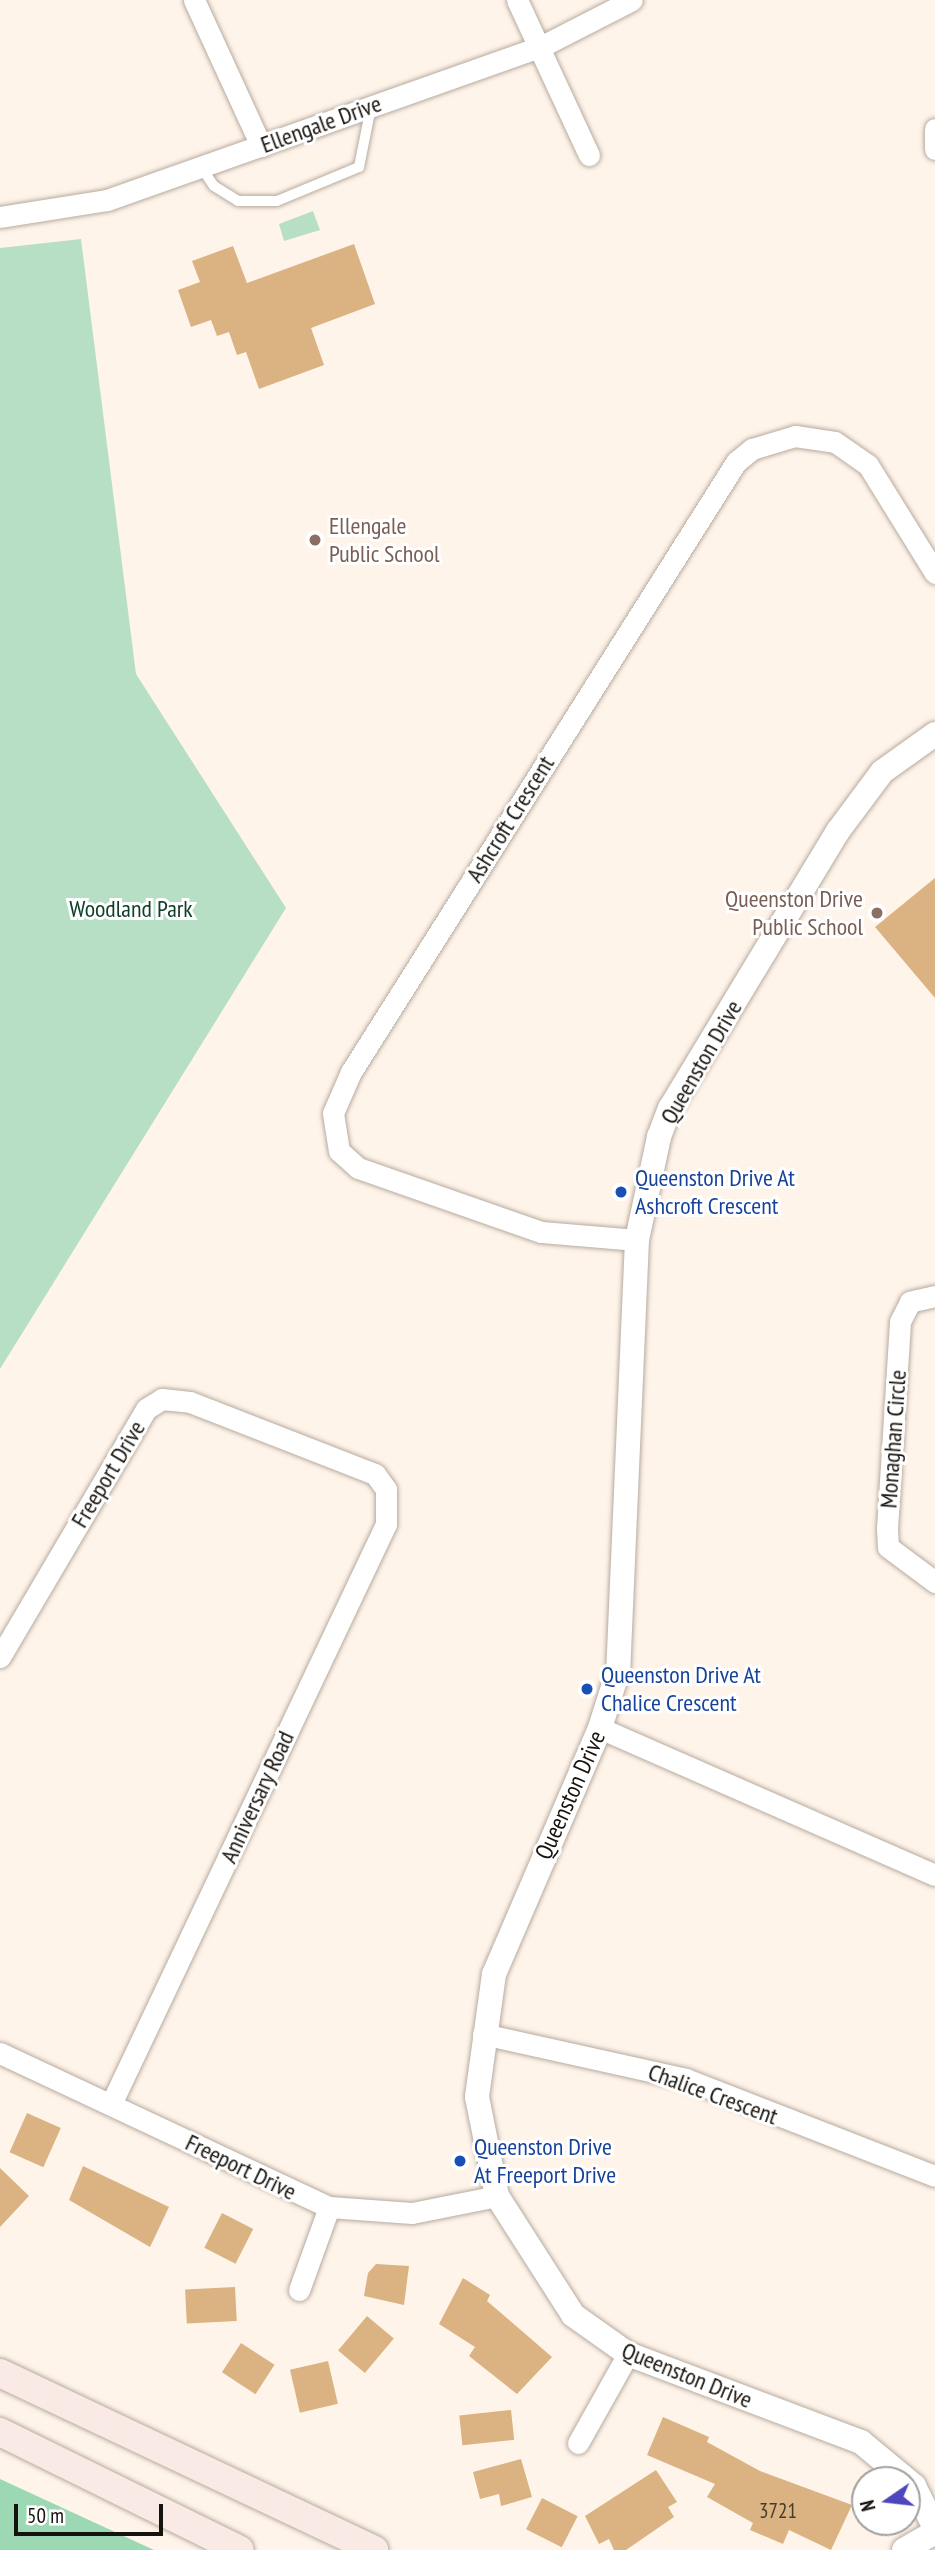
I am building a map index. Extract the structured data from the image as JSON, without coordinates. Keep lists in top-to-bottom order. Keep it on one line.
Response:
{"streets":{"street":["Ellengale Drive","Ashcroft Crescent","Queenston Drive","Monaghan Circle","Freeport Drive","Anniversary Road","Chalice Crescent"]},"crossings":[["Ashcroft Crescent","Queenston Drive"],["Queenston Drive","Freeport Drive"],["Queenston Drive","Chalice Crescent"],["Freeport Drive","Anniversary Road"]],"parks":["Woodland Park"],"places":["Ellengale Public School","Queenston Drive Public School","Queenston Drive At Ashcroft Crescent","Queenston Drive At Chalice Crescent","Queenston Drive At Freeport Drive"],"house_numbers":["3721"],"scale_bar":"50 m","north":"left"}
